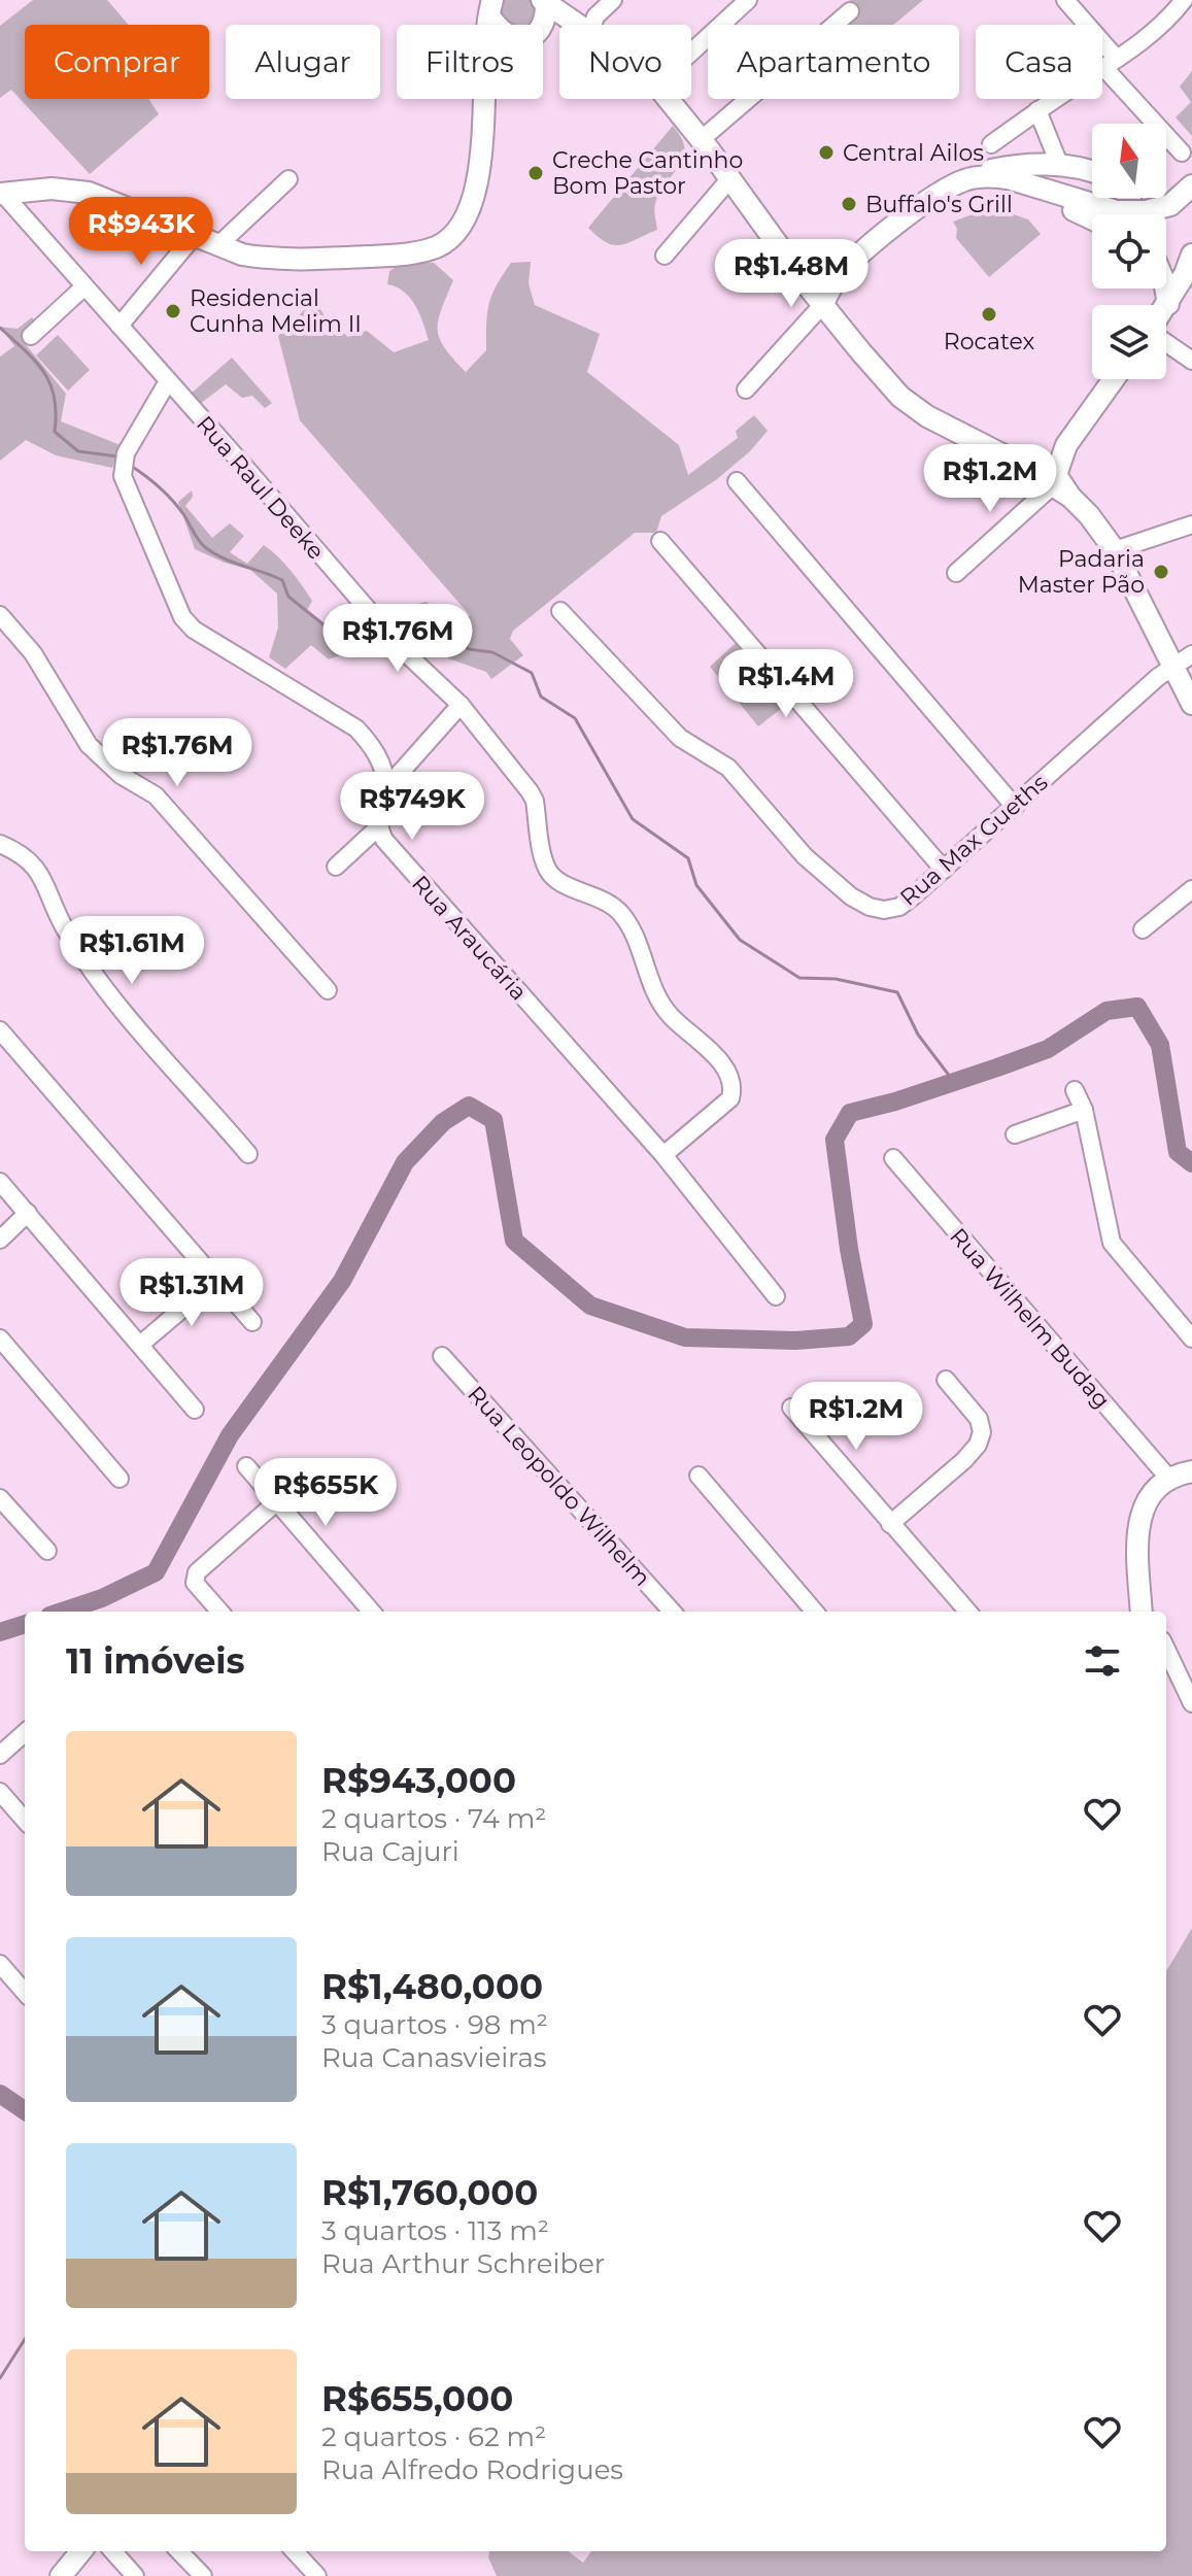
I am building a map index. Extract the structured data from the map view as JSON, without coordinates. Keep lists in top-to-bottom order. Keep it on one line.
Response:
{"streets":{"street":["Rua Raul Deeke","Rua Max Gueths","Rua Araucária","Rua Wilhelm Budag","Rua Leopoldo Wilhelm"]},"crossings":[["Rua Raul Deeke","Rua Araucária"]],"places":["Central Ailos","Creche Cantinho Bom Pastor","Buffalo's Grill","Residencial Cunha Melim II","Rocatex","Padaria Master Pão"],"north":"top","page":{"chip":["Comprar","Alugar","Filtros","Novo","Apartamento","Casa"],"price":["R$943K","R$1.48M","R$1.2M","R$1.76M","R$1.4M","R$1.76M","R$749K","R$1.61M","R$1.31M","R$1.2M","R$655K"],"heading":"11 imóveis","list":[{"name":"R$943,000","note":"2 quartos · 74 m² · Rua Cajuri"},{"name":"R$1,480,000","note":"3 quartos · 98 m² · Rua Canasvieiras"},{"name":"R$1,760,000","note":"3 quartos · 113 m² · Rua Arthur Schreiber"},{"name":"R$655,000","note":"2 quartos · 62 m² · Rua Alfredo Rodrigues"}]}}
